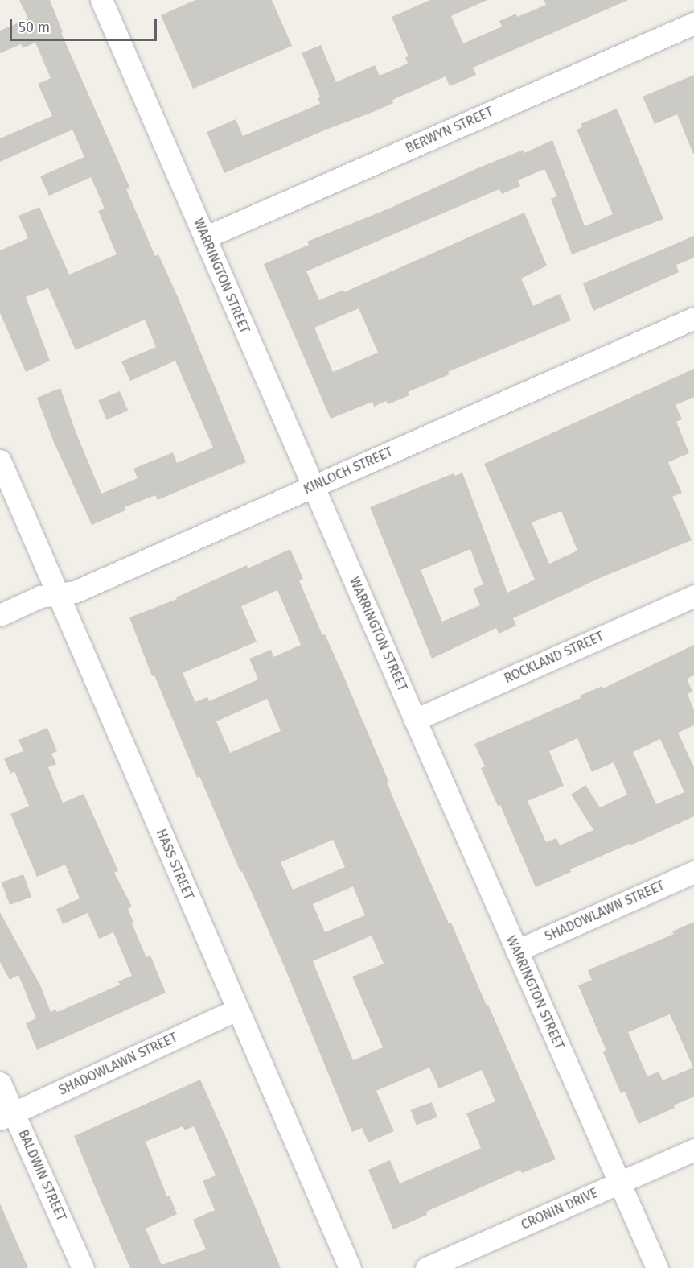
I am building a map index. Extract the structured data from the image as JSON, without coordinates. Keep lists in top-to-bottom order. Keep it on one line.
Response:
{"streets":{"street":["BERWYN STREET","WARRINGTON STREET","KINLOCH STREET","ROCKLAND STREET","HASS STREET","SHADOWLAWN STREET","BALDWIN STREET","CRONIN DRIVE"]},"crossings":[["BERWYN STREET","WARRINGTON STREET"],["WARRINGTON STREET","KINLOCH STREET"],["WARRINGTON STREET","ROCKLAND STREET"],["WARRINGTON STREET","SHADOWLAWN STREET"],["WARRINGTON STREET","CRONIN DRIVE"],["KINLOCH STREET","HASS STREET"],["HASS STREET","SHADOWLAWN STREET"],["SHADOWLAWN STREET","BALDWIN STREET"]],"scale_bar":"50 m"}
